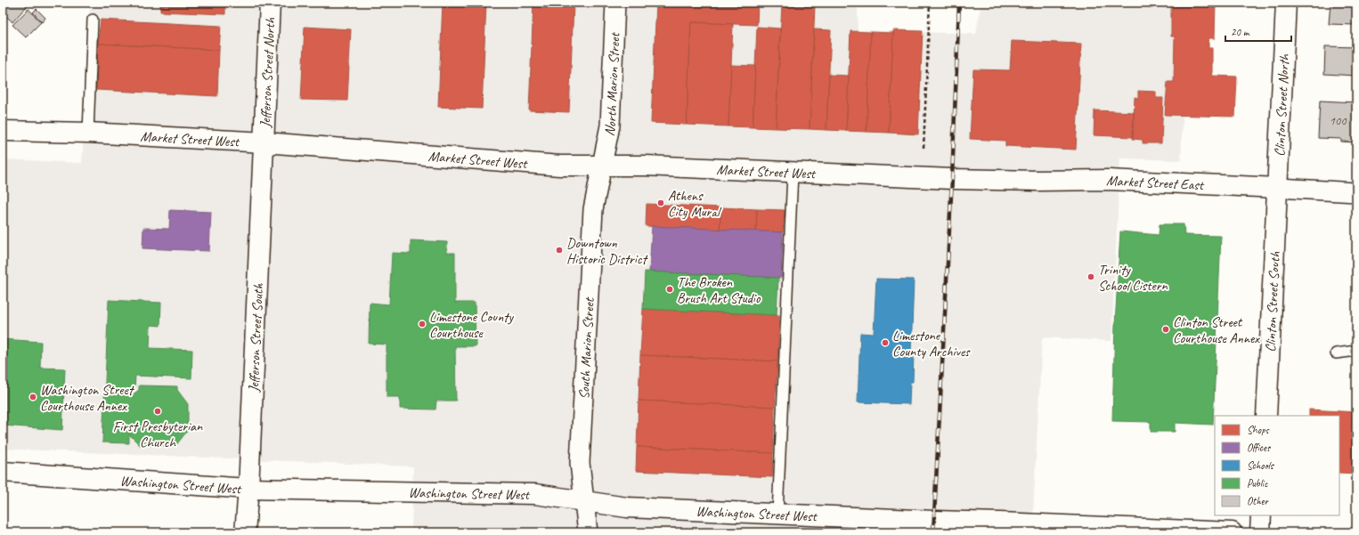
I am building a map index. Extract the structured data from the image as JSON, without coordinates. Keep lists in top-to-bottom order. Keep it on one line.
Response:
{"streets":{"street":["Jefferson Street North","North Marion Street","Clinton Street North","Market Street West","Market Street East","Clinton Street South","Jefferson Street South","South Marion Street","Washington Street West"]},"crossings":[["Jefferson Street North","Market Street West"],["Jefferson Street North","Jefferson Street South"],["North Marion Street","Market Street West"],["North Marion Street","South Marion Street"],["Clinton Street North","Market Street East"],["Clinton Street North","Clinton Street South"],["Market Street West","Market Street East"],["Market Street West","Jefferson Street South"],["Market Street West","South Marion Street"],["Market Street East","Clinton Street South"],["Jefferson Street South","Washington Street West"],["South Marion Street","Washington Street West"]],"places":["Athens City Mural","Downtown Historic District","Trinity School Cistern","The Broken Brush Art Studio","Limestone County Courthouse","Clinton Street Courthouse Annex","Limestone County Archives","Washington Street Courthouse Annex","First Presbyterian Church"],"house_numbers":["100"],"legend":["Shops","Offices","Schools","Public","Other"],"scale_bar":"20 m"}
